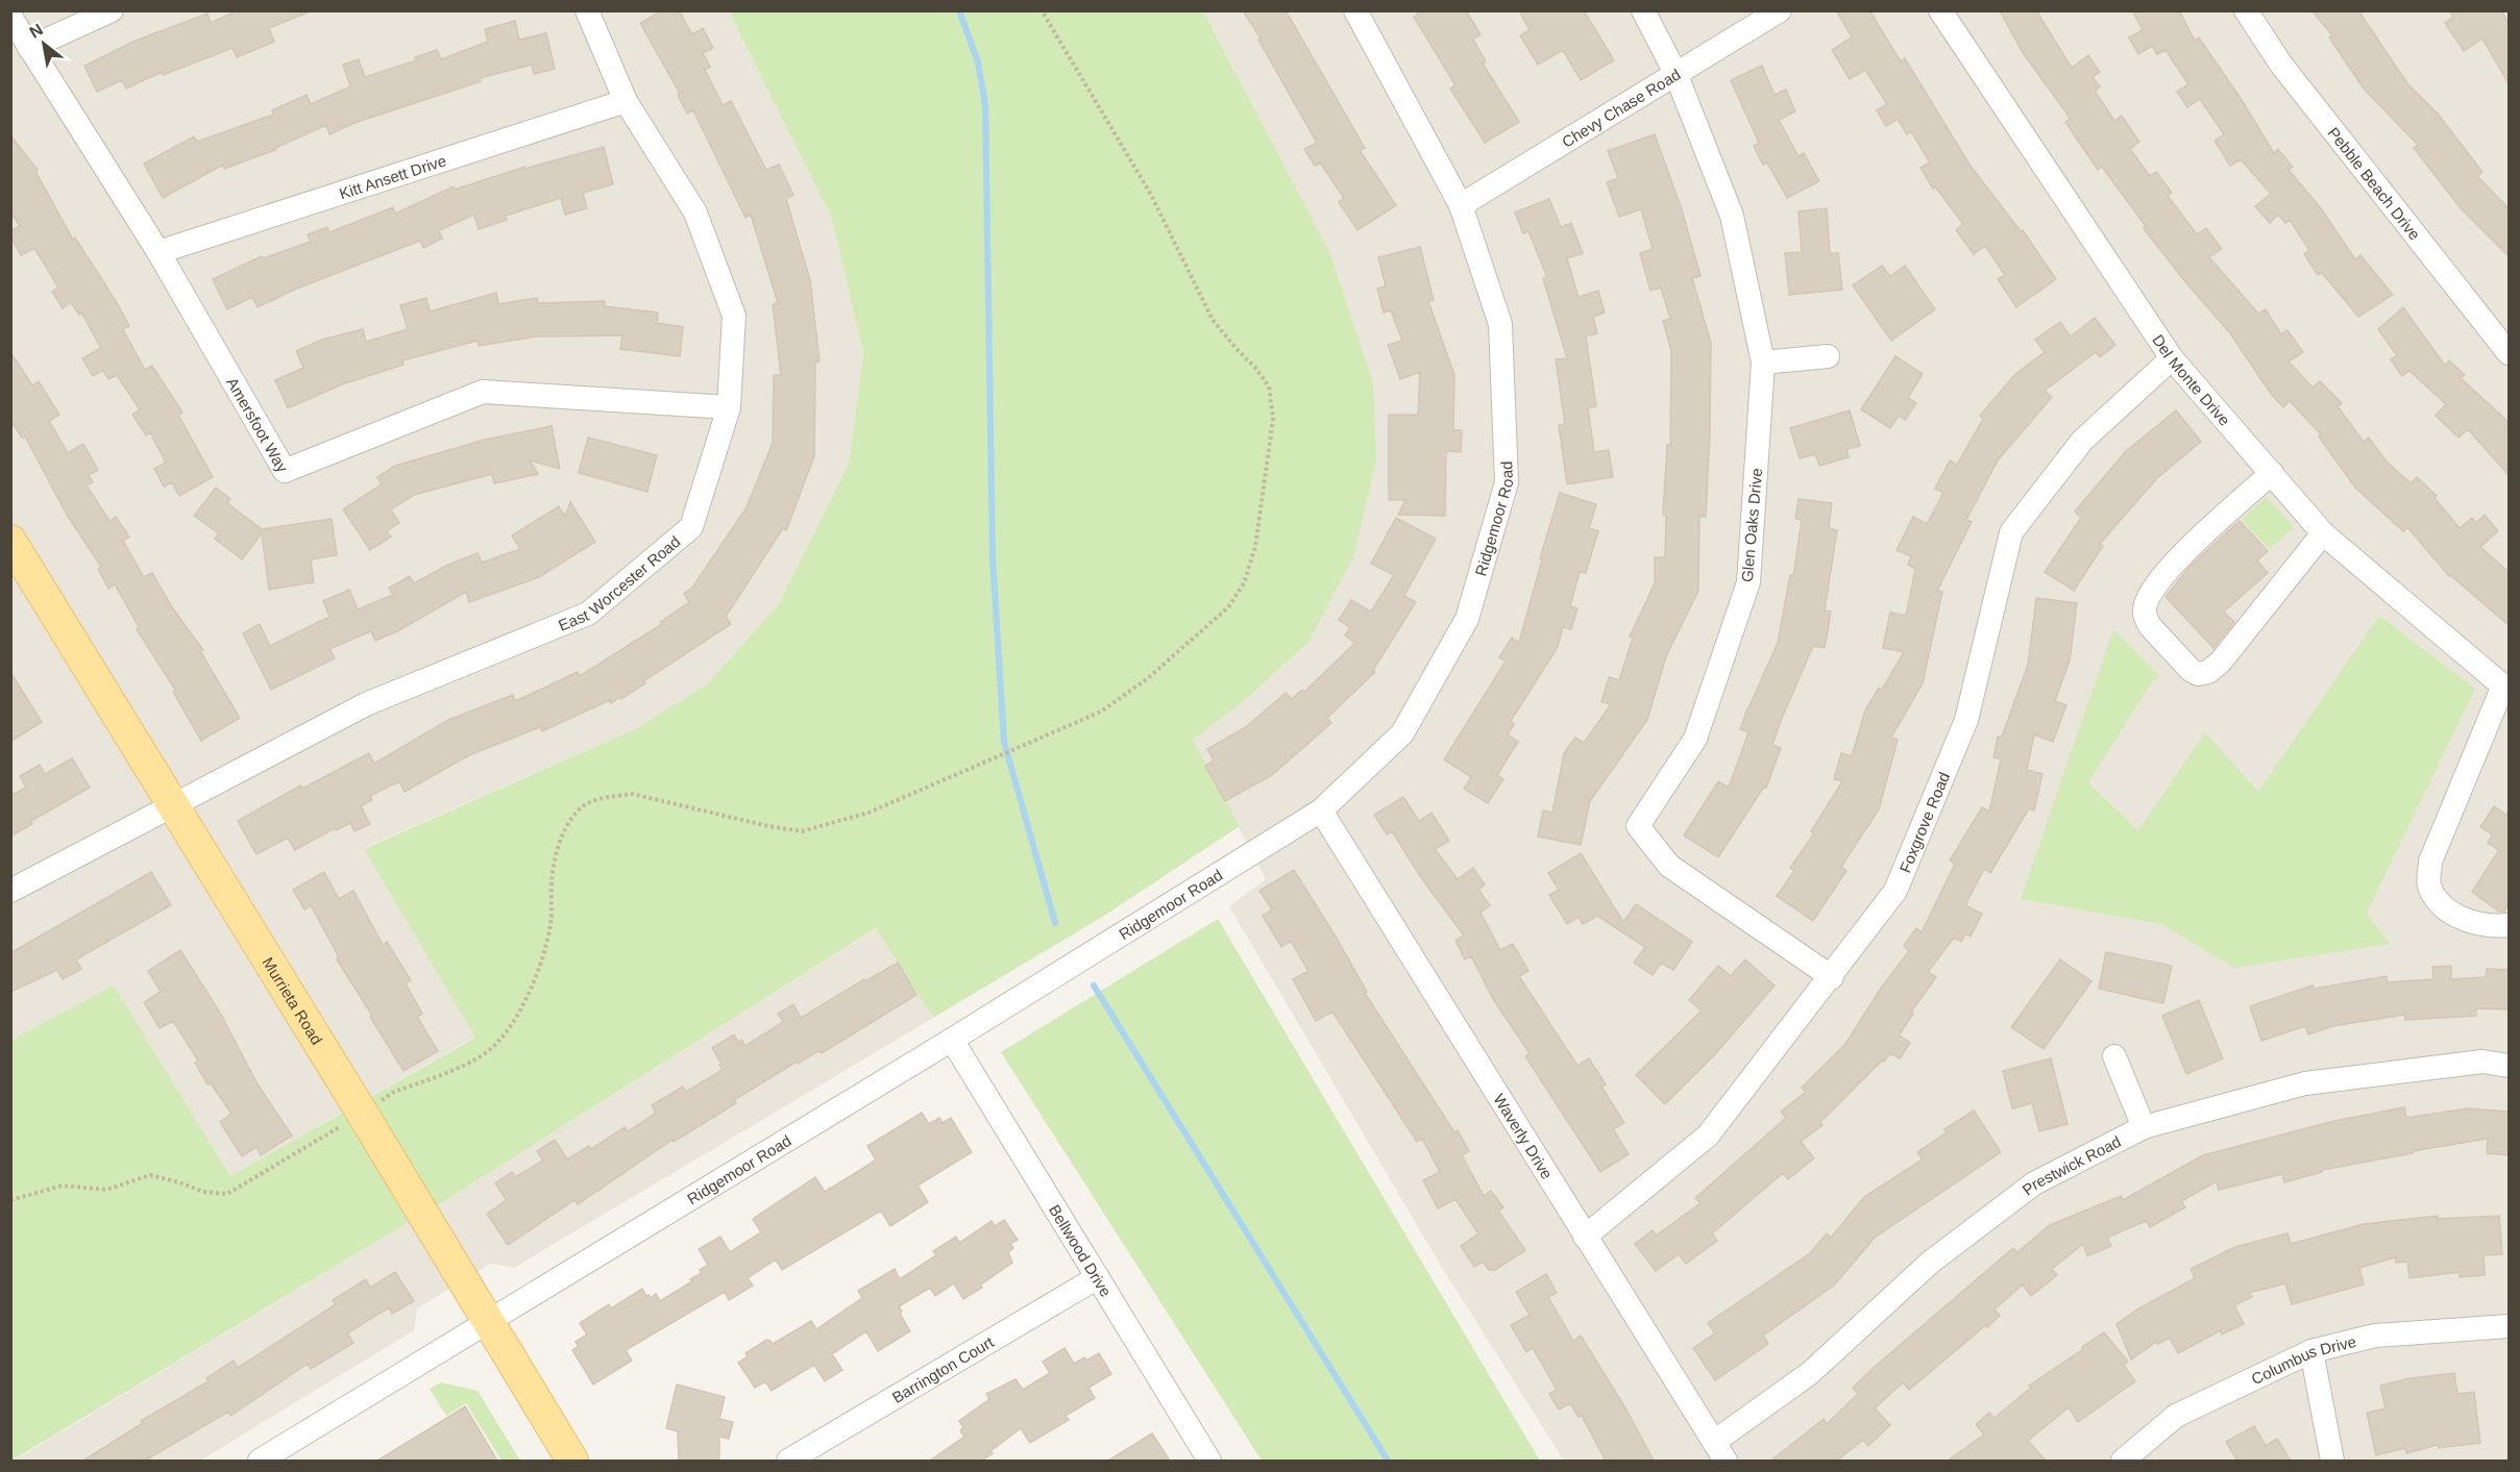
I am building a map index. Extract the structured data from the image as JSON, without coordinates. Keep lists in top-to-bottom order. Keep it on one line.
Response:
{"streets":{"main road":["Murrieta Road"],"street":["Chevy Chase Road","Kitt Ansett Drive","Pebble Beach Drive","Del Monte Drive","Amersfoot Way","Ridgemoor Road","Glen Oaks Drive","East Worcester Road","Foxgrove Road","Waverly Drive","Prestwick Road","Bellwood Drive","Columbus Drive","Barrington Court"]},"crossings":[["Chevy Chase Road","Ridgemoor Road"],["Chevy Chase Road","Glen Oaks Drive"],["Kitt Ansett Drive","Amersfoot Way"],["Kitt Ansett Drive","East Worcester Road"],["Del Monte Drive","Foxgrove Road"],["Amersfoot Way","East Worcester Road"],["Ridgemoor Road","Murrieta Road"],["Ridgemoor Road","Waverly Drive"],["Ridgemoor Road","Bellwood Drive"],["Glen Oaks Drive","Foxgrove Road"],["East Worcester Road","Murrieta Road"],["Foxgrove Road","Waverly Drive"],["Waverly Drive","Prestwick Road"],["Bellwood Drive","Barrington Court"]],"north":"top left"}
